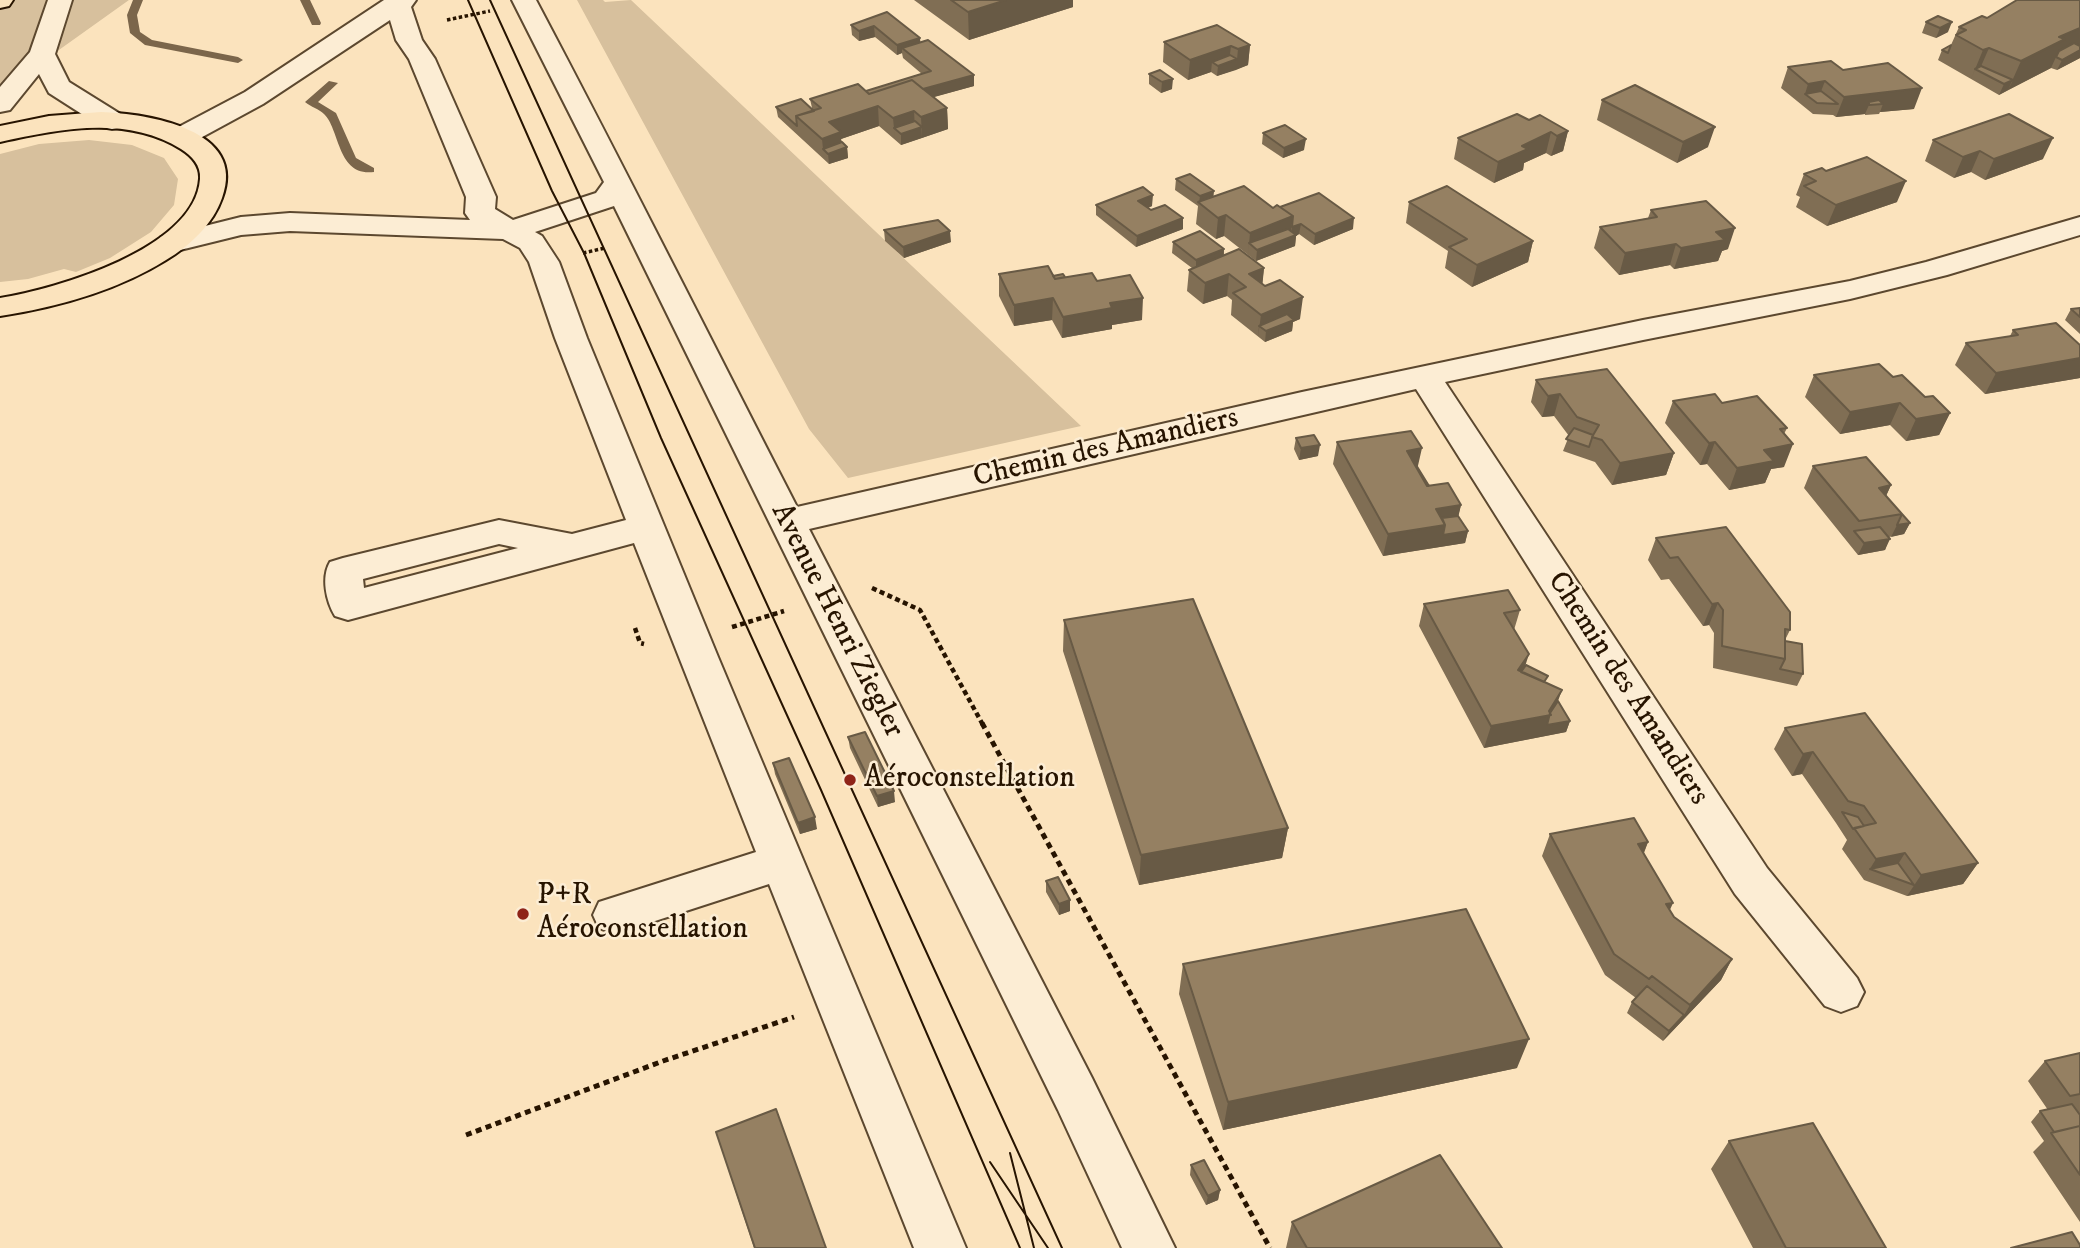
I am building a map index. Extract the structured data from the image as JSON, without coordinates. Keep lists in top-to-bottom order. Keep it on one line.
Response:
{"streets":{"street":["Chemin des Amandiers","Avenue Henri Ziegler"]},"crossings":[["Chemin des Amandiers","Avenue Henri Ziegler"]],"places":["Aéroconstellation","P+R Aéroconstellation"]}
